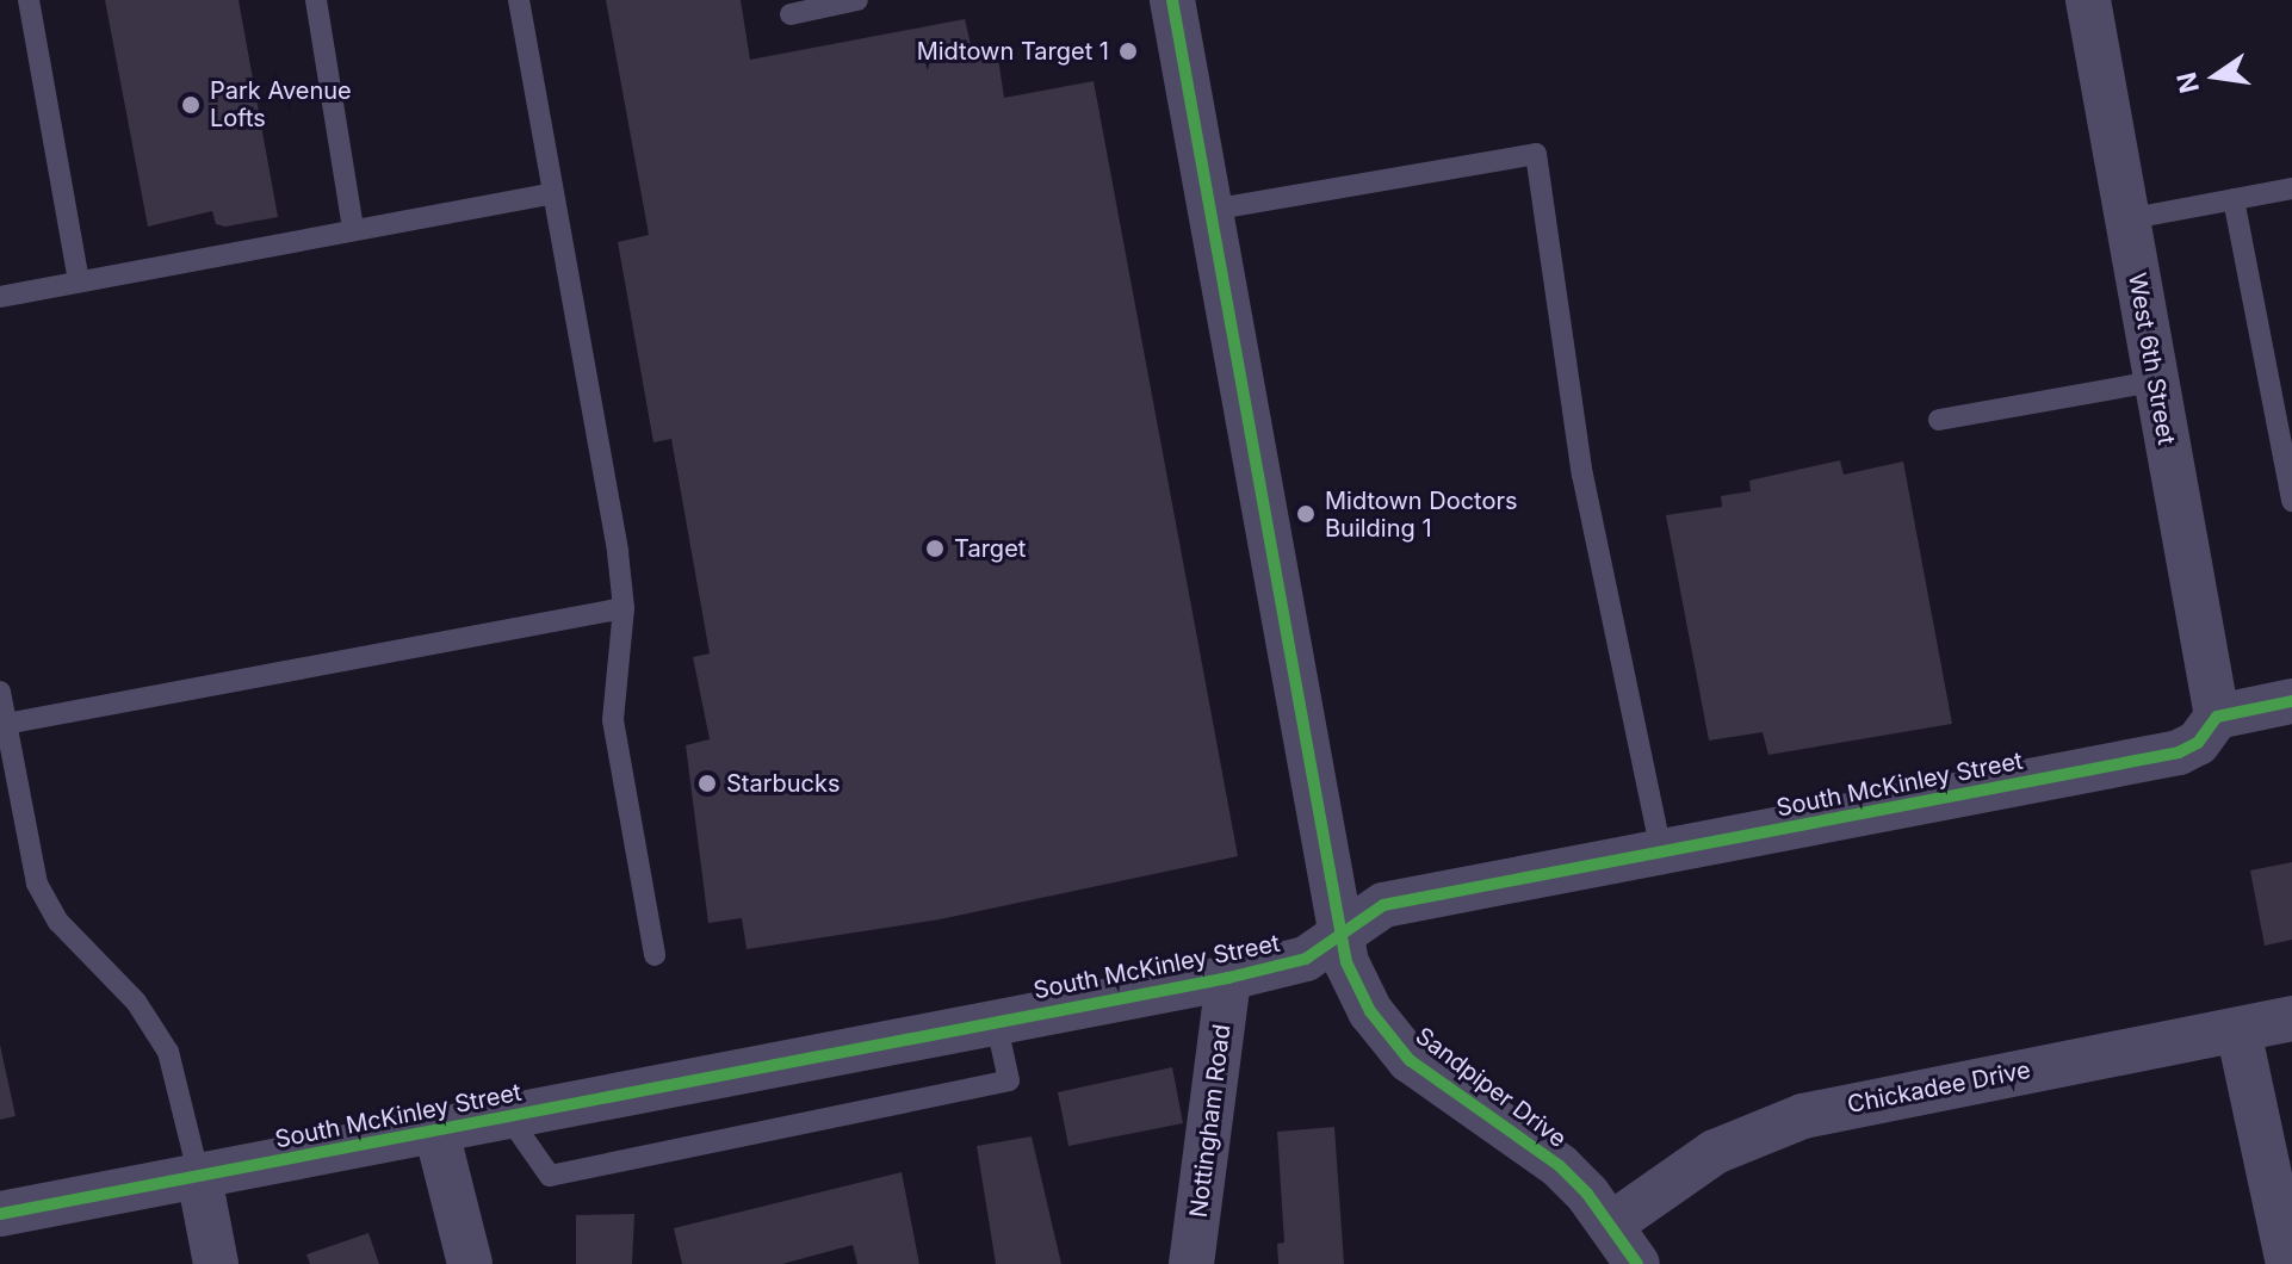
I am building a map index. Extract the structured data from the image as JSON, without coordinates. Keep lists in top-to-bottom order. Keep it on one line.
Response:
{"streets":{"street":["West 6th Street","South McKinley Street","Sandpiper Drive","Chickadee Drive","Nottingham Road"]},"crossings":[["West 6th Street","South McKinley Street"],["South McKinley Street","Sandpiper Drive"],["South McKinley Street","Nottingham Road"],["Sandpiper Drive","Chickadee Drive"]],"places":["Midtown Target 1","Park Avenue Lofts","Midtown Doctors Building 1","Target","Starbucks"],"north":"left"}
